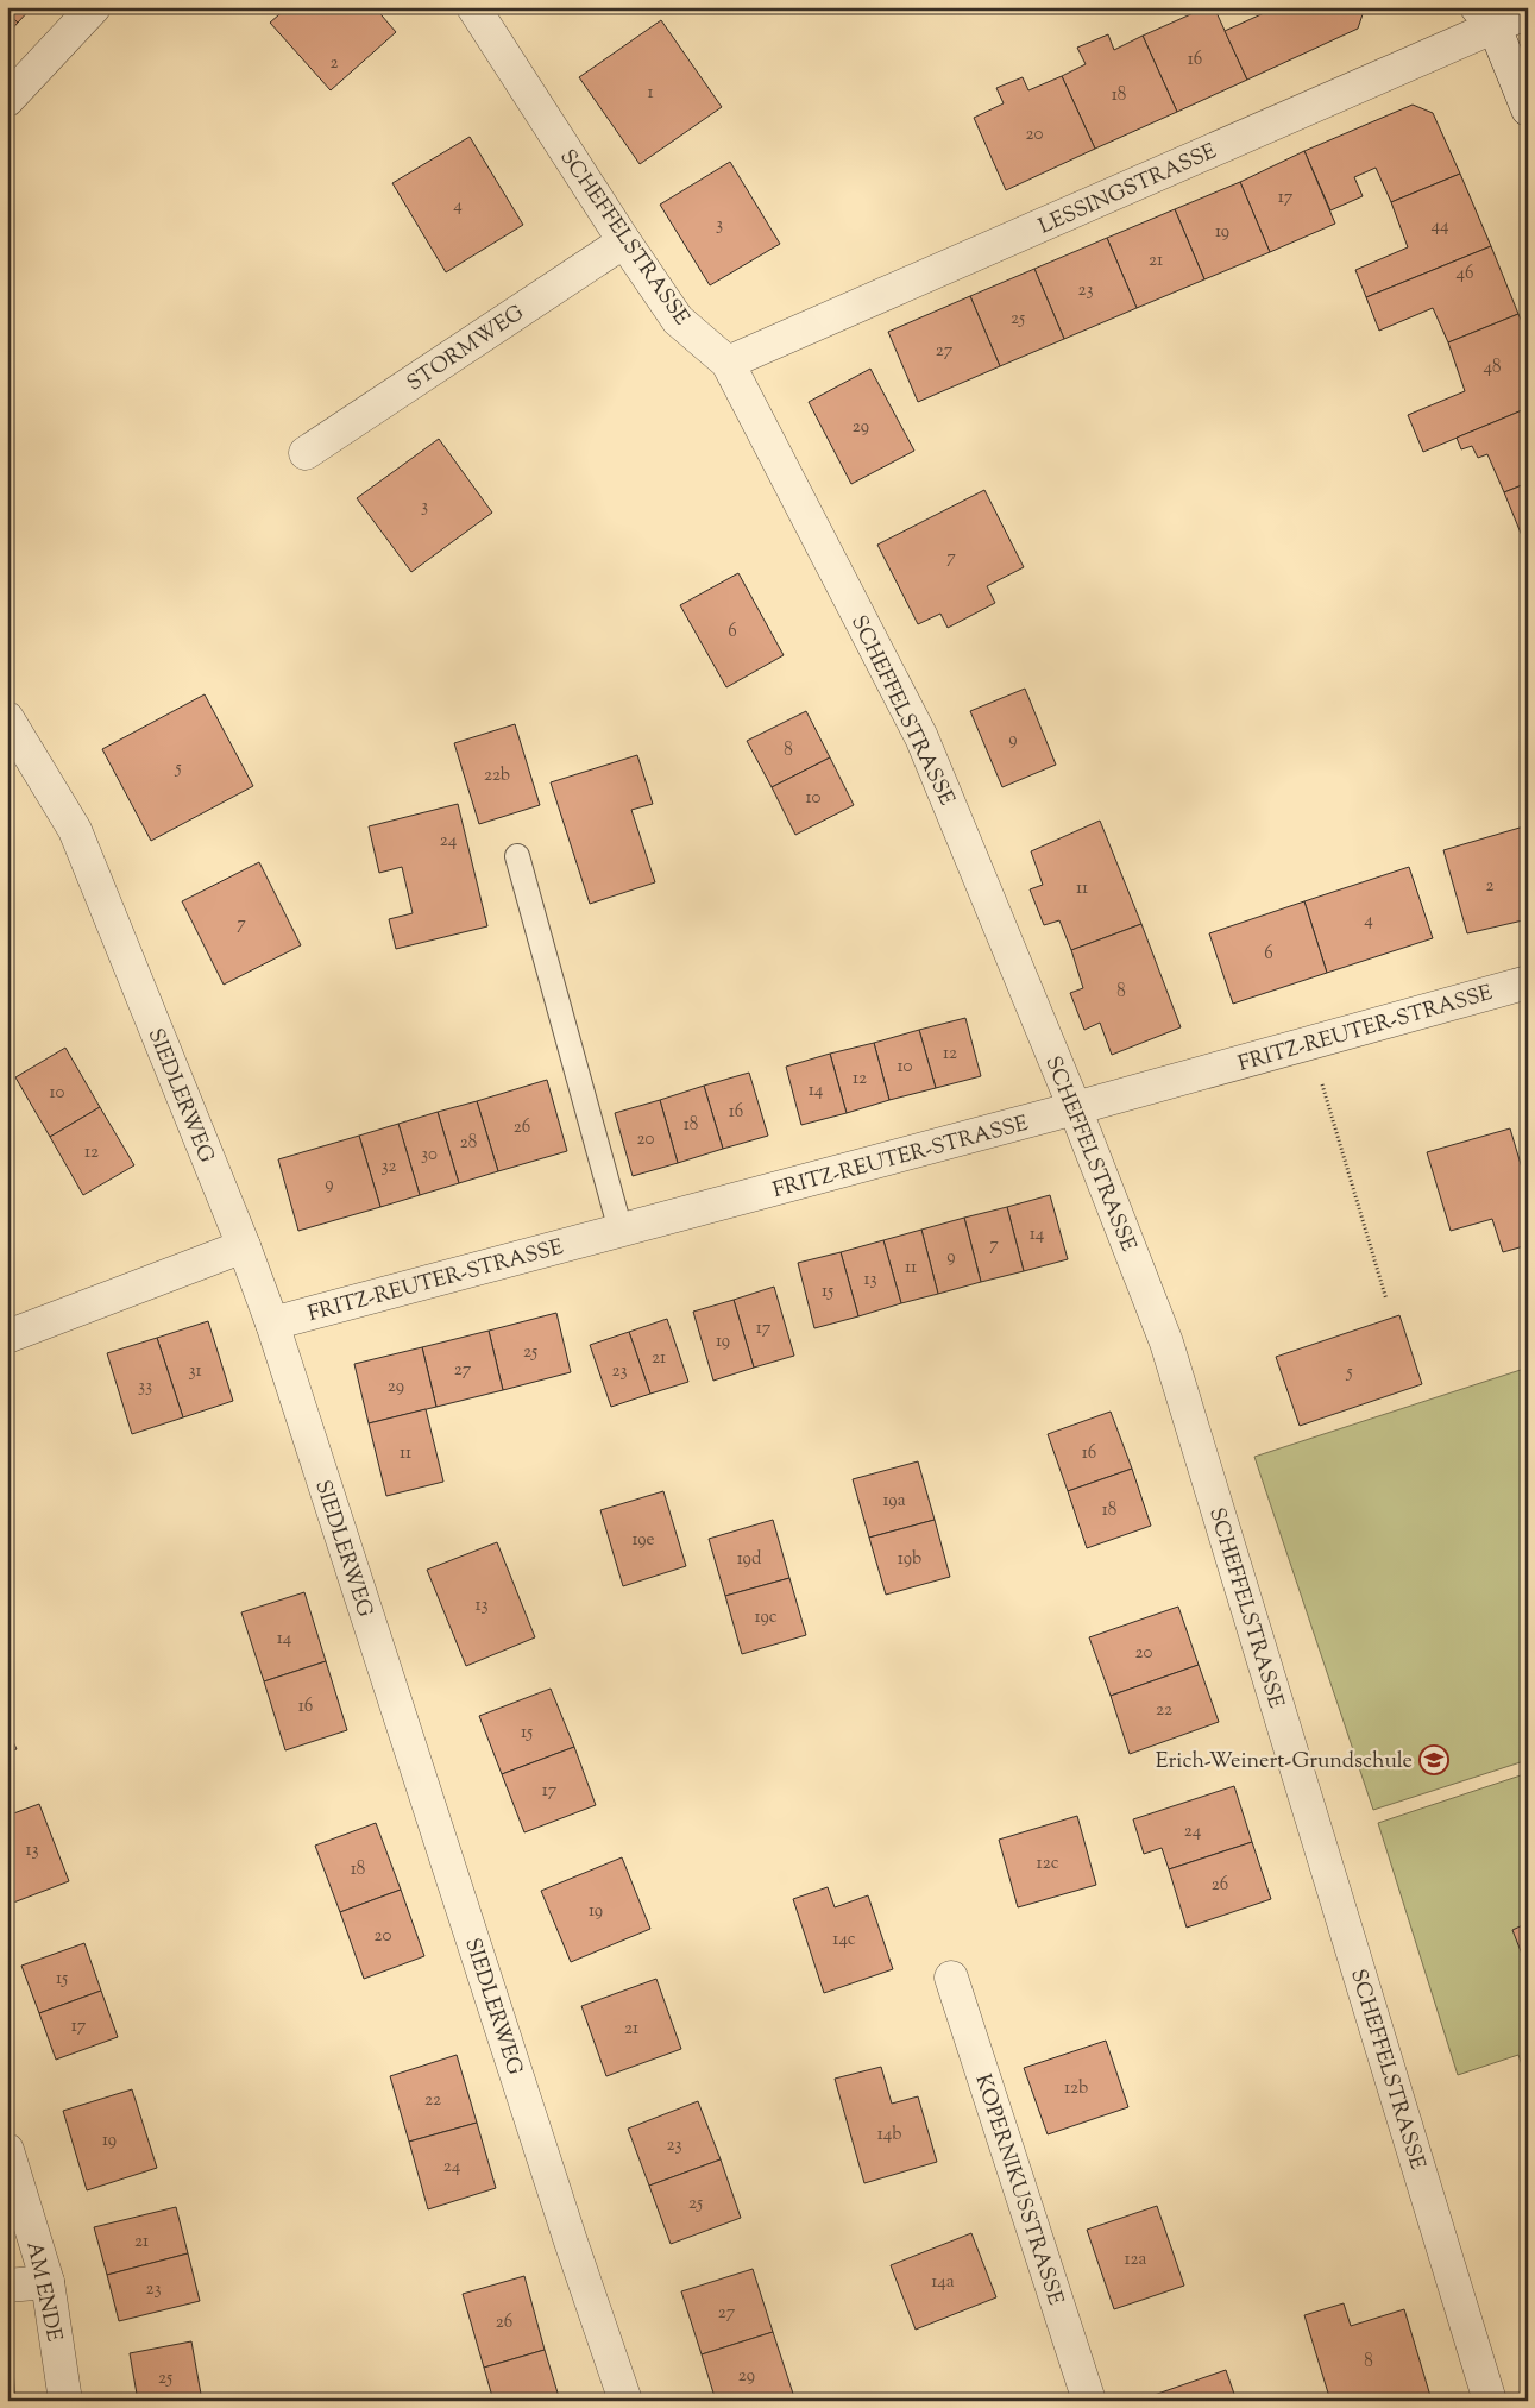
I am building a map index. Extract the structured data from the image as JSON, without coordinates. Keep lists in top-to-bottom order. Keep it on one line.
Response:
{"streets":{"street":["LESSINGSTRASSE","SCHEFFELSTRASSE","STORMWEG","FRITZ-REUTER-STRASSE","SIEDLERWEG","KOPERNIKUSSTRASSE","AM ENDE"]},"crossings":[["LESSINGSTRASSE","SCHEFFELSTRASSE"],["SCHEFFELSTRASSE","STORMWEG"],["SCHEFFELSTRASSE","FRITZ-REUTER-STRASSE"],["FRITZ-REUTER-STRASSE","SIEDLERWEG"]],"places":{"school or university":["Erich-Weinert-Grundschule"]},"house_numbers":["16","2","1","18","20","17","4","3","44","19","21","46","23","25","27","48","29","3","7","6","9","8","5","22b","10","24","2","11","4","7","6","8","12","10","12","14","10","16","18","26","20","28","12","30","32","9","14","7","9","11","13","15","17","19","25","21","27","31","23","5","33","29","11","16","19a","18","19e","19d","19b","13","19c","14","20","16","22","15","17","24","13","12c","18","26","19","20","14c","15","17","21","12b","22","14b","19","23","24","25","21","12a","14a","23","27","26","8","29","25"]}
